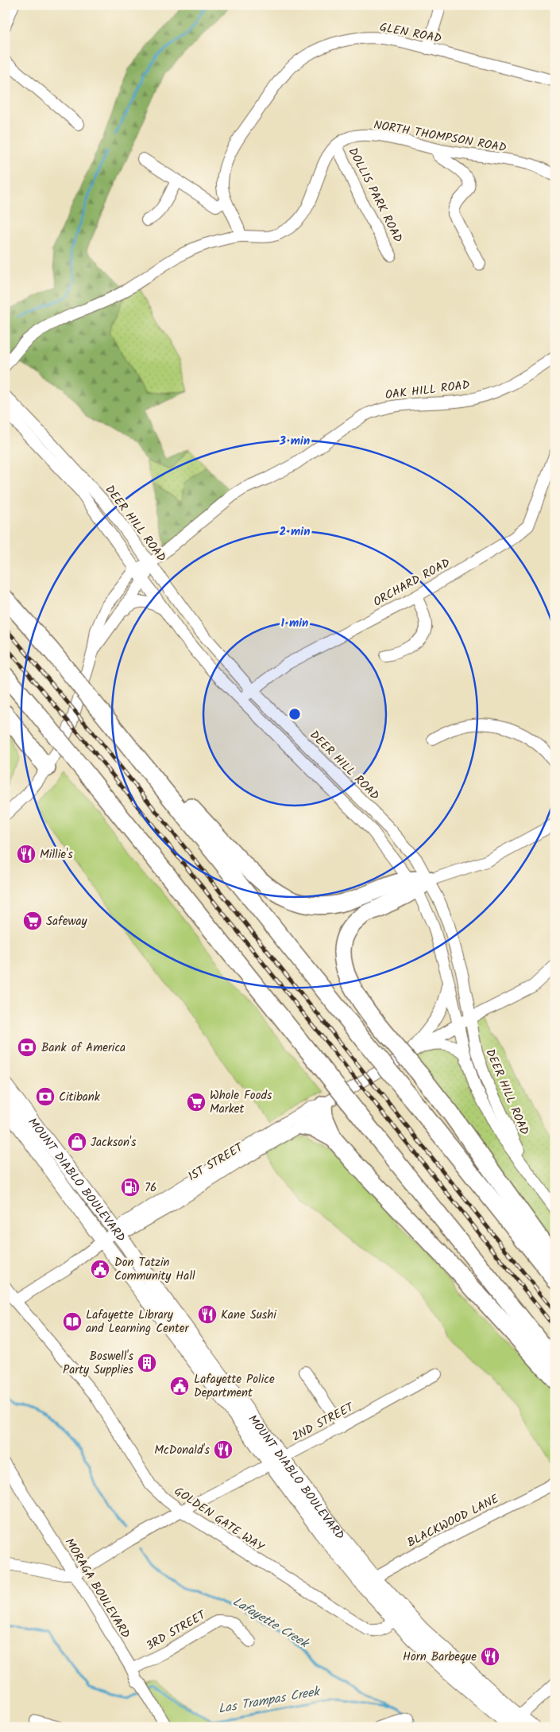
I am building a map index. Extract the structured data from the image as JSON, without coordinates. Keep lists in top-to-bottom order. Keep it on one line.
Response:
{"streets":{"main road":["MOUNT DIABLO BOULEVARD"],"street":["GLEN ROAD","NORTH THOMPSON ROAD","DOLLIS PARK ROAD","OAK HILL ROAD","DEER HILL ROAD","ORCHARD ROAD","1ST STREET","2ND STREET","GOLDEN GATE WAY","BLACKWOOD LANE","MORAGA BOULEVARD","3RD STREET"]},"crossings":[["GLEN ROAD","NORTH THOMPSON ROAD"],["NORTH THOMPSON ROAD","DOLLIS PARK ROAD"],["OAK HILL ROAD","DEER HILL ROAD"],["DEER HILL ROAD","ORCHARD ROAD"],["DEER HILL ROAD","1ST STREET"],["1ST STREET","MOUNT DIABLO BOULEVARD"],["1ST STREET","GOLDEN GATE WAY"],["MOUNT DIABLO BOULEVARD","2ND STREET"],["MOUNT DIABLO BOULEVARD","GOLDEN GATE WAY"],["MOUNT DIABLO BOULEVARD","BLACKWOOD LANE"],["2ND STREET","GOLDEN GATE WAY"],["2ND STREET","MORAGA BOULEVARD"],["MORAGA BOULEVARD","3RD STREET"]],"water":["Lafayette Creek","Las Trampas Creek"],"places":{"restaurant":["Millie's","Kane Sushi","McDonald's","Horn Barbeque"],"supermarket":["Safeway","Whole Foods Market"],"bank":["Bank of America","Citibank"],"shop":["Jackson's"],"fuel station":["76"],"public building":["Don Tatzin Community Hall","Lafayette Police Department"],"library":["Lafayette Library and Learning Center"],"building":["Boswell's Party Supplies"]},"rings":["3 min","2 min","1 min"]}
